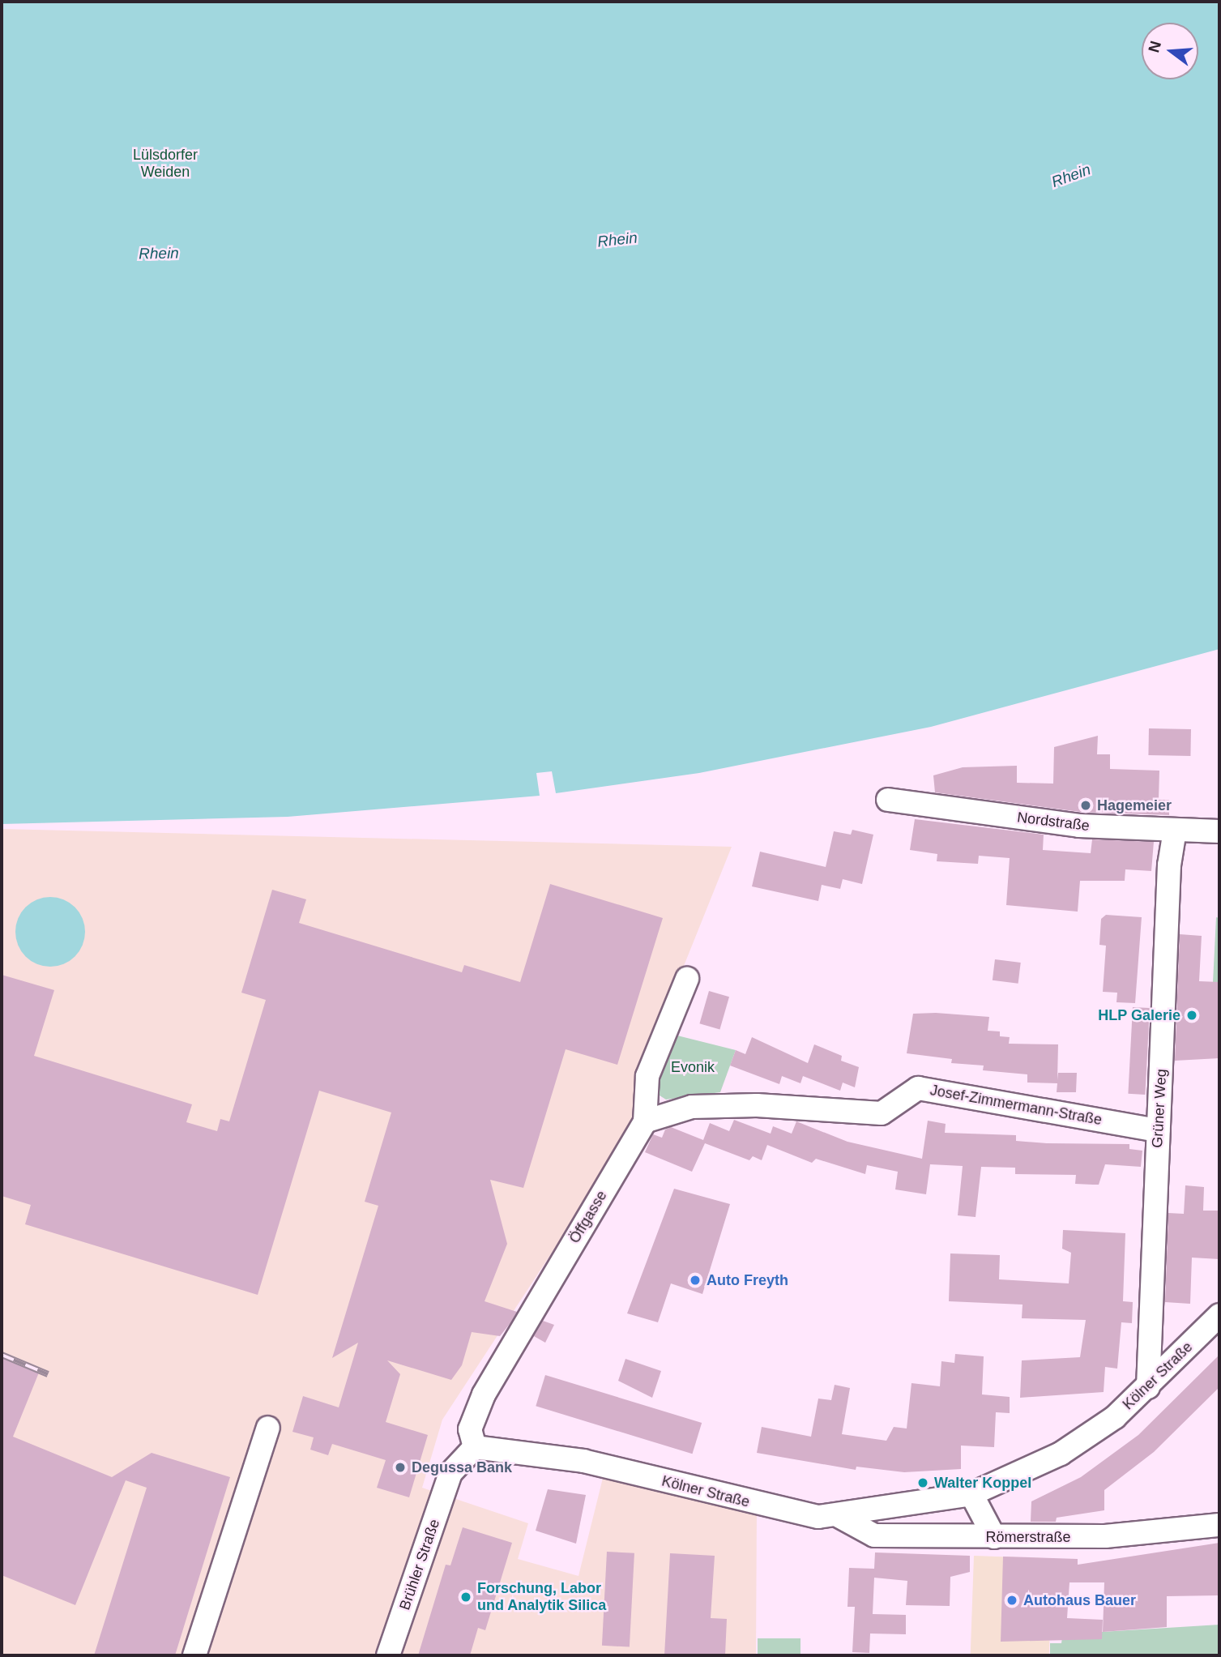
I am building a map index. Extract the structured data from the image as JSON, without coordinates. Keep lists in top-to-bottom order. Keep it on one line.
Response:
{"streets":{"street":["Nordstraße","Josef-Zimmermann-Straße","Grüner Weg","Öffgasse","Kölner Straße","Römerstraße","Brühler Straße"]},"crossings":[["Nordstraße","Grüner Weg"],["Josef-Zimmermann-Straße","Grüner Weg"],["Josef-Zimmermann-Straße","Öffgasse"],["Grüner Weg","Kölner Straße"],["Öffgasse","Kölner Straße"],["Öffgasse","Brühler Straße"],["Kölner Straße","Römerstraße"],["Kölner Straße","Brühler Straße"]],"water":["Rhein"],"parks":["Lülsdorfer Weiden","Evonik"],"places":["Hagemeier","HLP Galerie","Auto Freyth","Degussa Bank","Walter Koppel","Forschung, Labor und Analytik Silica","Autohaus Bauer"],"north":"left"}
